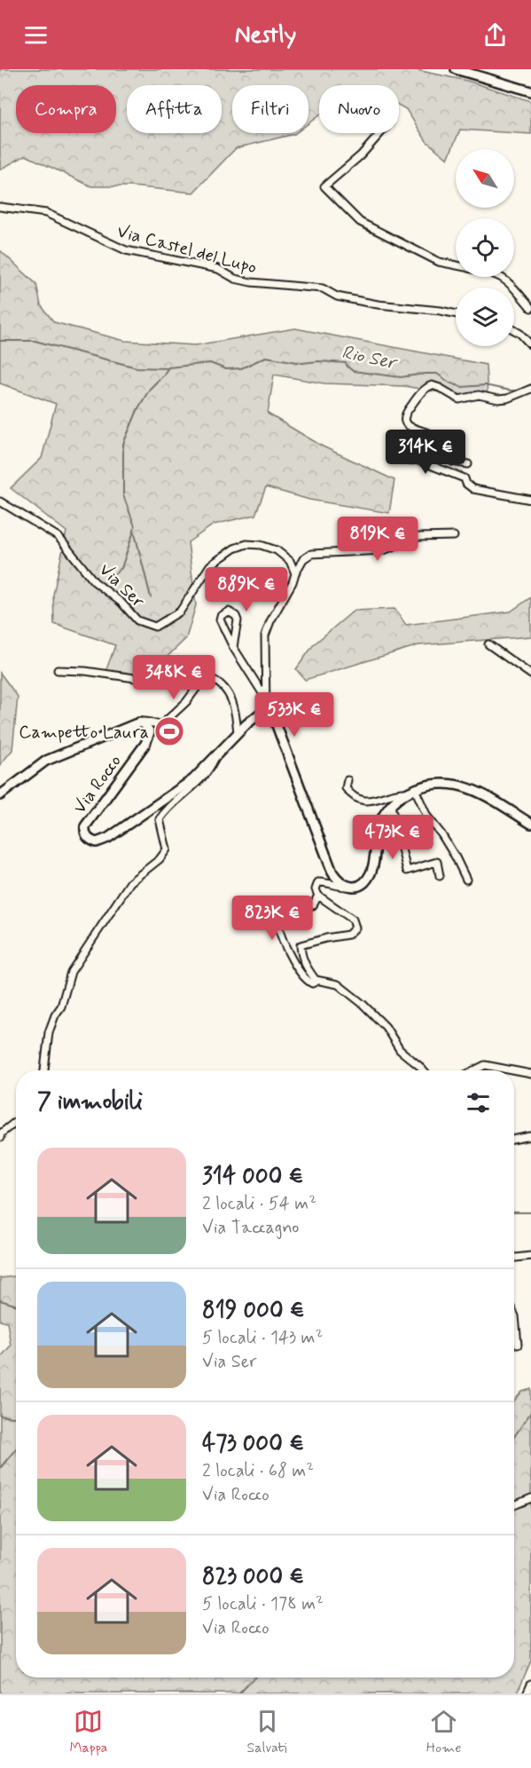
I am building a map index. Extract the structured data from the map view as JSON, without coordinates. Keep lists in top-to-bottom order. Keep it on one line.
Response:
{"streets":{"street":["Via Castel del Lupo","Via Ser","Via Rocco"]},"water":["Rio Ser"],"places":{"sports":["Campetto Laura"]},"north":"top left","page":{"header":"Nestly","chip":["Compra","Affitta","Filtri","Nuovo"],"price":["314K €","819K €","889K €","348K €","533K €","473K €","823K €"],"heading":"7 immobili","list":[{"name":"314 000 €","note":"2 locali · 54 m² · Via Taccagno"},{"name":"819 000 €","note":"5 locali · 143 m² · Via Ser"},{"name":"473 000 €","note":"2 locali · 68 m² · Via Rocco"},{"name":"823 000 €","note":"5 locali · 178 m² · Via Rocco"}],"tabs":["Mappa","Salvati","Home"]}}
